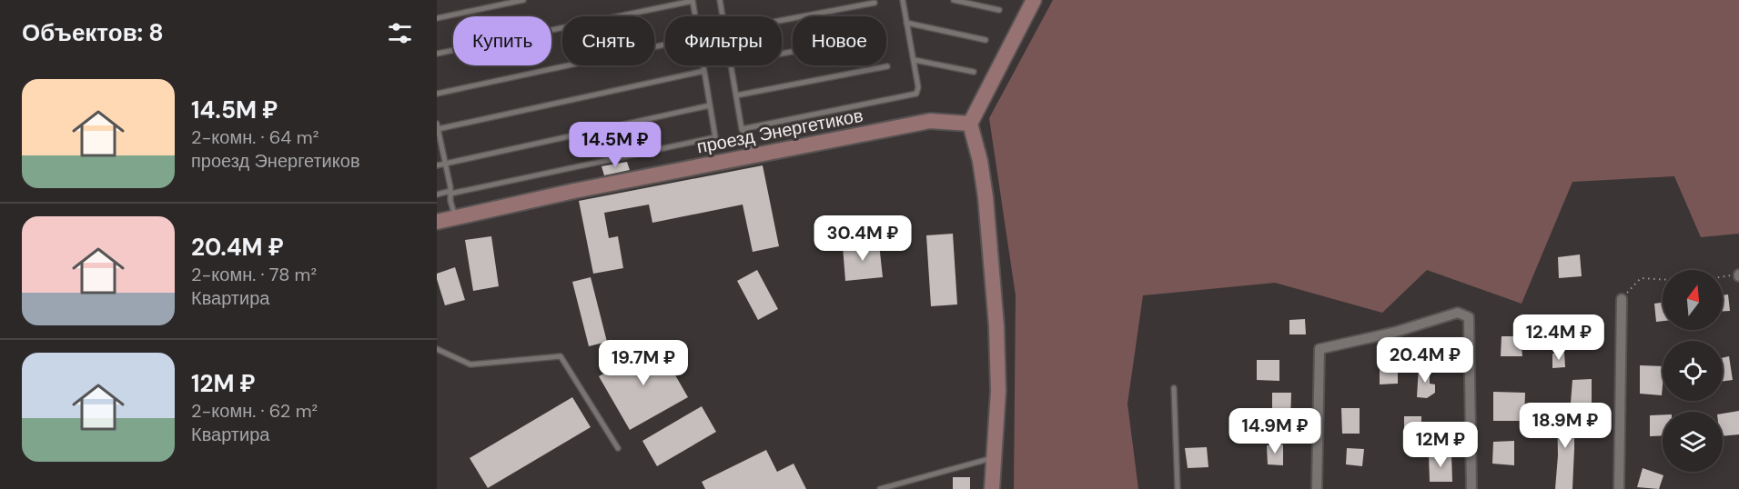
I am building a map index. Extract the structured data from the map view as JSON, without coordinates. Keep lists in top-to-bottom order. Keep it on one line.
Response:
{"streets":{"street":["проезд Энергетиков"]},"north":"top","page":{"heading":"Объектов: 8","chip":["Купить","Снять","Фильтры","Новое"],"list":[{"name":"14.5M ₽","note":"2-комн. · 64 m² · проезд Энергетиков"},{"name":"20.4M ₽","note":"2-комн. · 78 m² · Квартира"},{"name":"12M ₽","note":"2-комн. · 62 m² · Квартира"}],"price":["14.5M ₽","30.4M ₽","12.4M ₽","20.4M ₽","19.7M ₽","18.9M ₽","14.9M ₽","12M ₽"]}}
